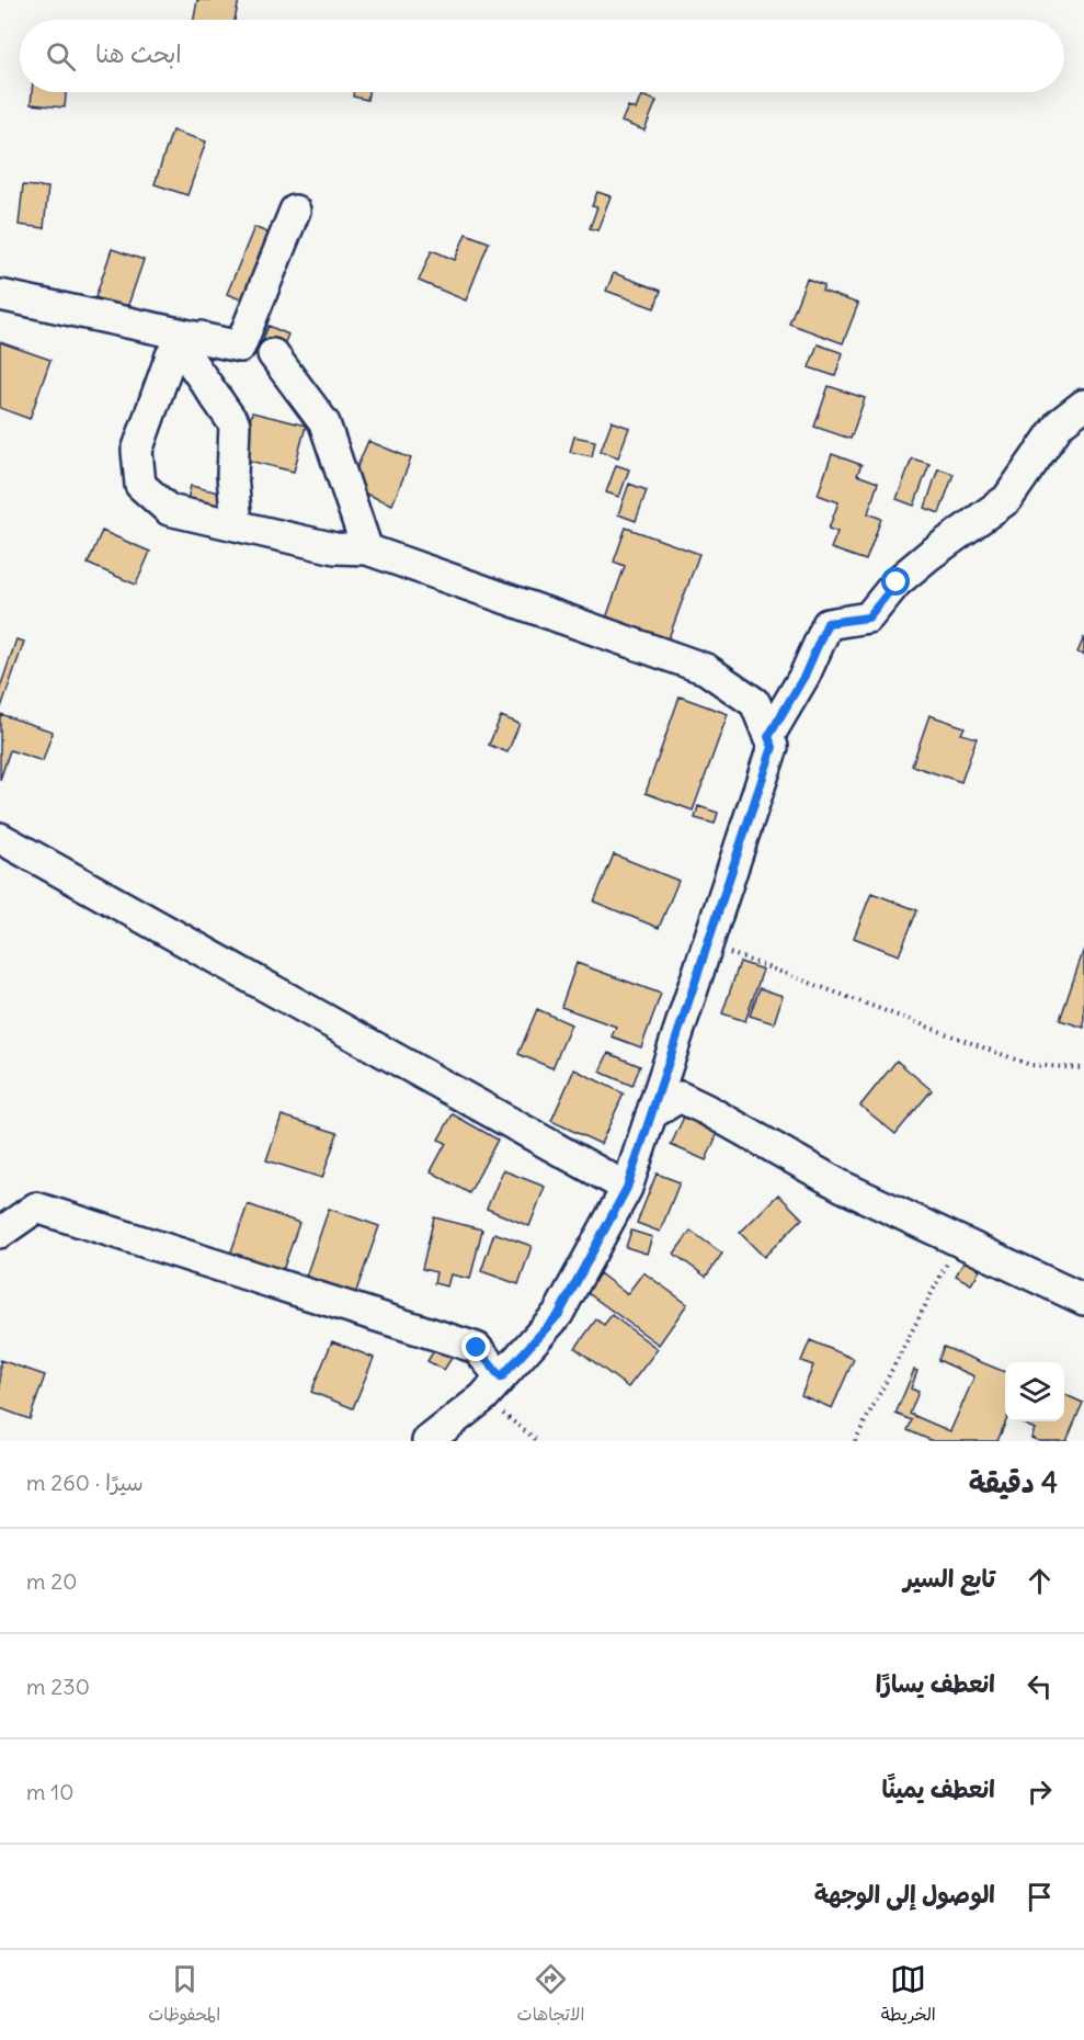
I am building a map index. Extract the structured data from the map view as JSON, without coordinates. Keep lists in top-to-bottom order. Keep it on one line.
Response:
{"page":{"search":"ابحث هنا","heading":["4 دقيقة","سيرًا · 260 m"],"list":[["تابع السير","20 m"],["انعطف يسارًا","230 m"],["انعطف يمينًا","10 m"],"الوصول إلى الوجهة"],"nav":["الخريطة","الاتجاهات","المحفوظات"]}}
